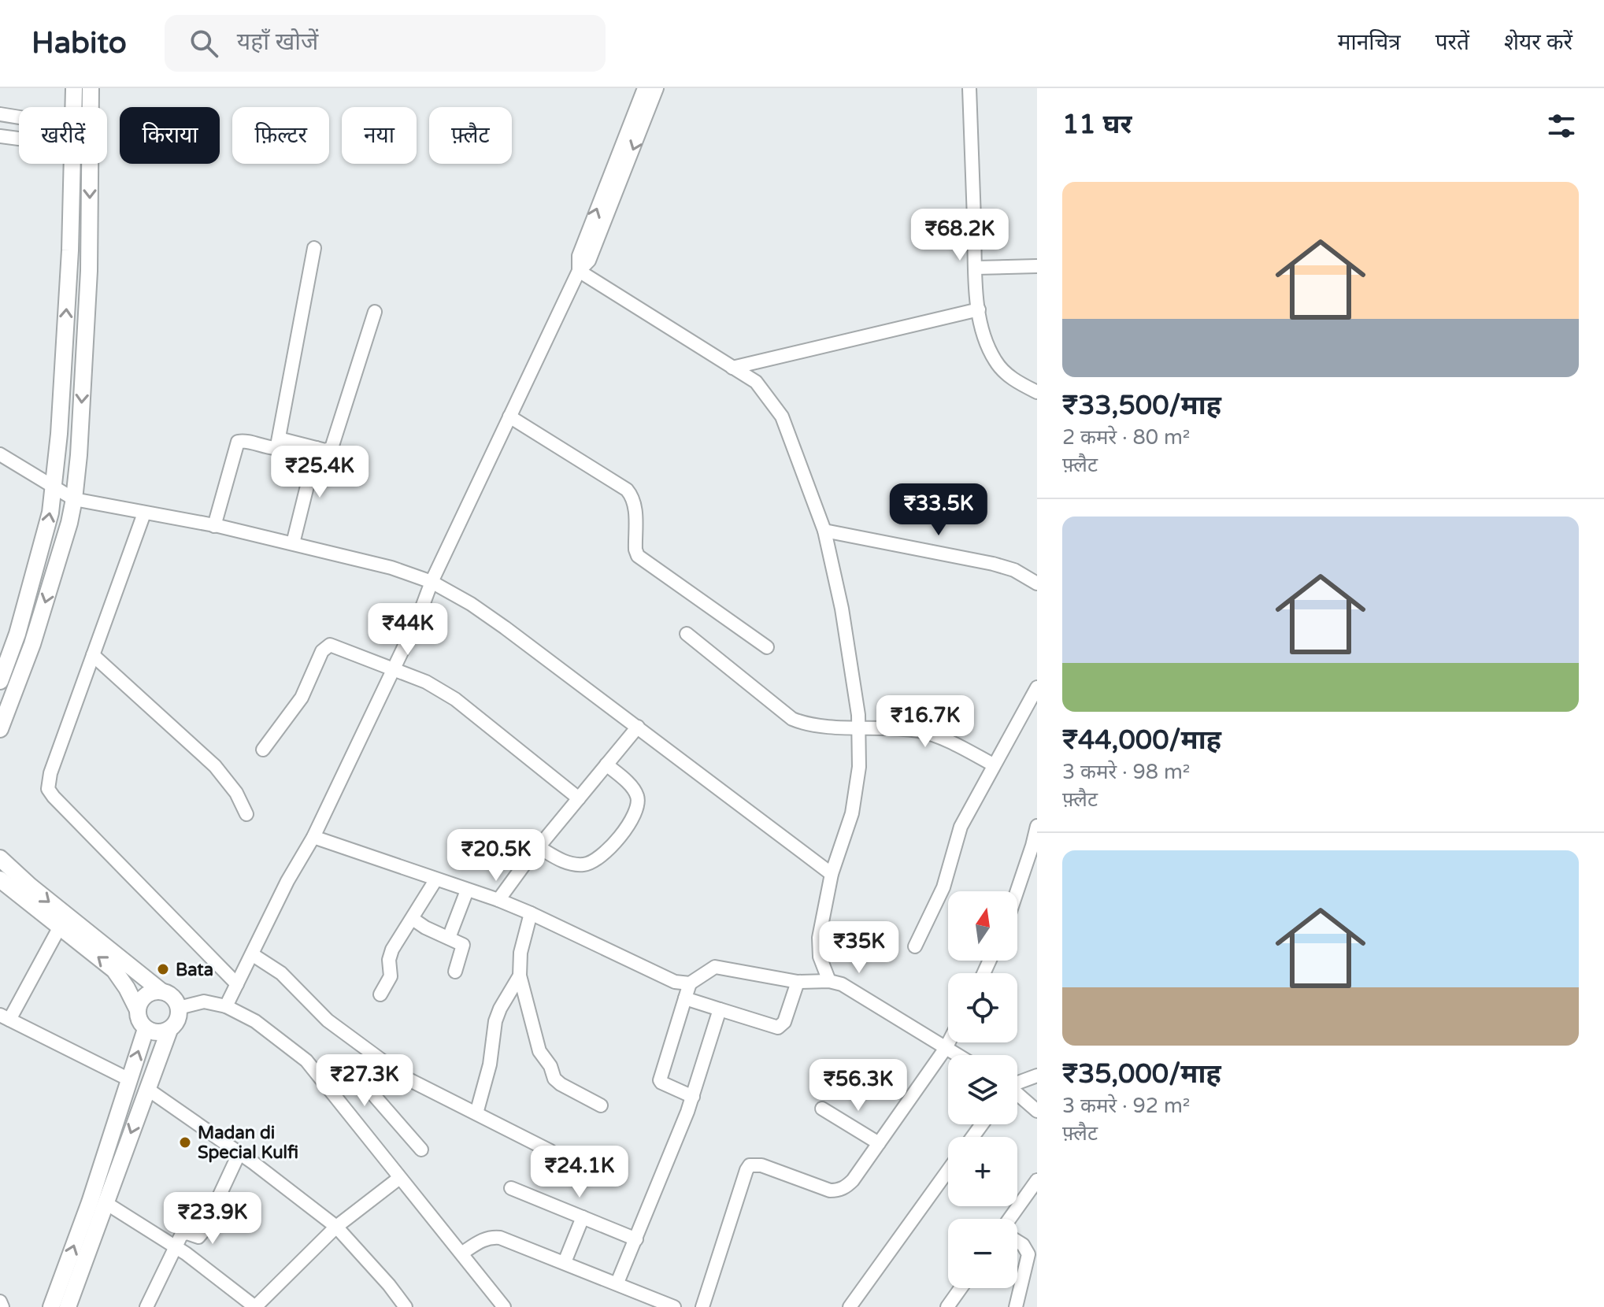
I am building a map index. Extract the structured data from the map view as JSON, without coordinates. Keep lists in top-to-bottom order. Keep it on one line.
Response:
{"places":["Bata","Madan di Special Kulfi"],"north":"top","page":{"header":"Habito","search":"यहाँ खोजें","nav":["मानचित्र","परतें","शेयर करें"],"heading":"11 घर","chip":["खरीदें","किराया","फ़िल्टर","नया","फ़्लैट"],"list":[{"name":"₹33,500/माह","note":"2 कमरे · 80 m² · फ़्लैट"},{"name":"₹44,000/माह","note":"3 कमरे · 98 m² · फ़्लैट"},{"name":"₹35,000/माह","note":"3 कमरे · 92 m² · फ़्लैट"}],"price":["₹68.2K","₹25.4K","₹33.5K","₹44K","₹16.7K","₹20.5K","₹35K","₹27.3K","₹56.3K","₹24.1K","₹23.9K"],"map_buttons":["+","−"]}}
